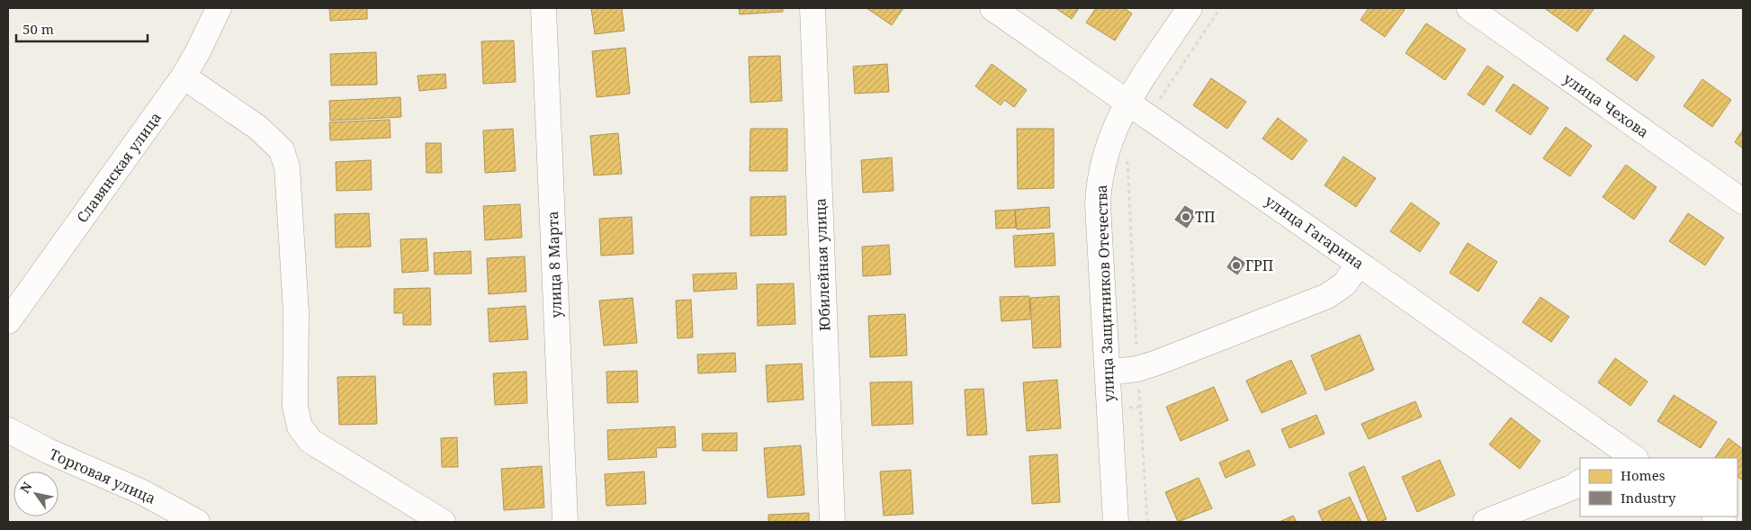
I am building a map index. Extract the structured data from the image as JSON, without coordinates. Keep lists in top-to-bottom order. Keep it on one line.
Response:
{"streets":{"street":["улица Чехова","Славянская улица","улица Гагарина","улица 8 Марта","Юбилейная улица","улица Защитников Отечества","Торговая улица"]},"crossings":[["улица Гагарина","улица Защитников Отечества"]],"places":["ТП","ГРП"],"legend":["Homes","Industry"],"scale_bar":"50 m","north":"top left"}
